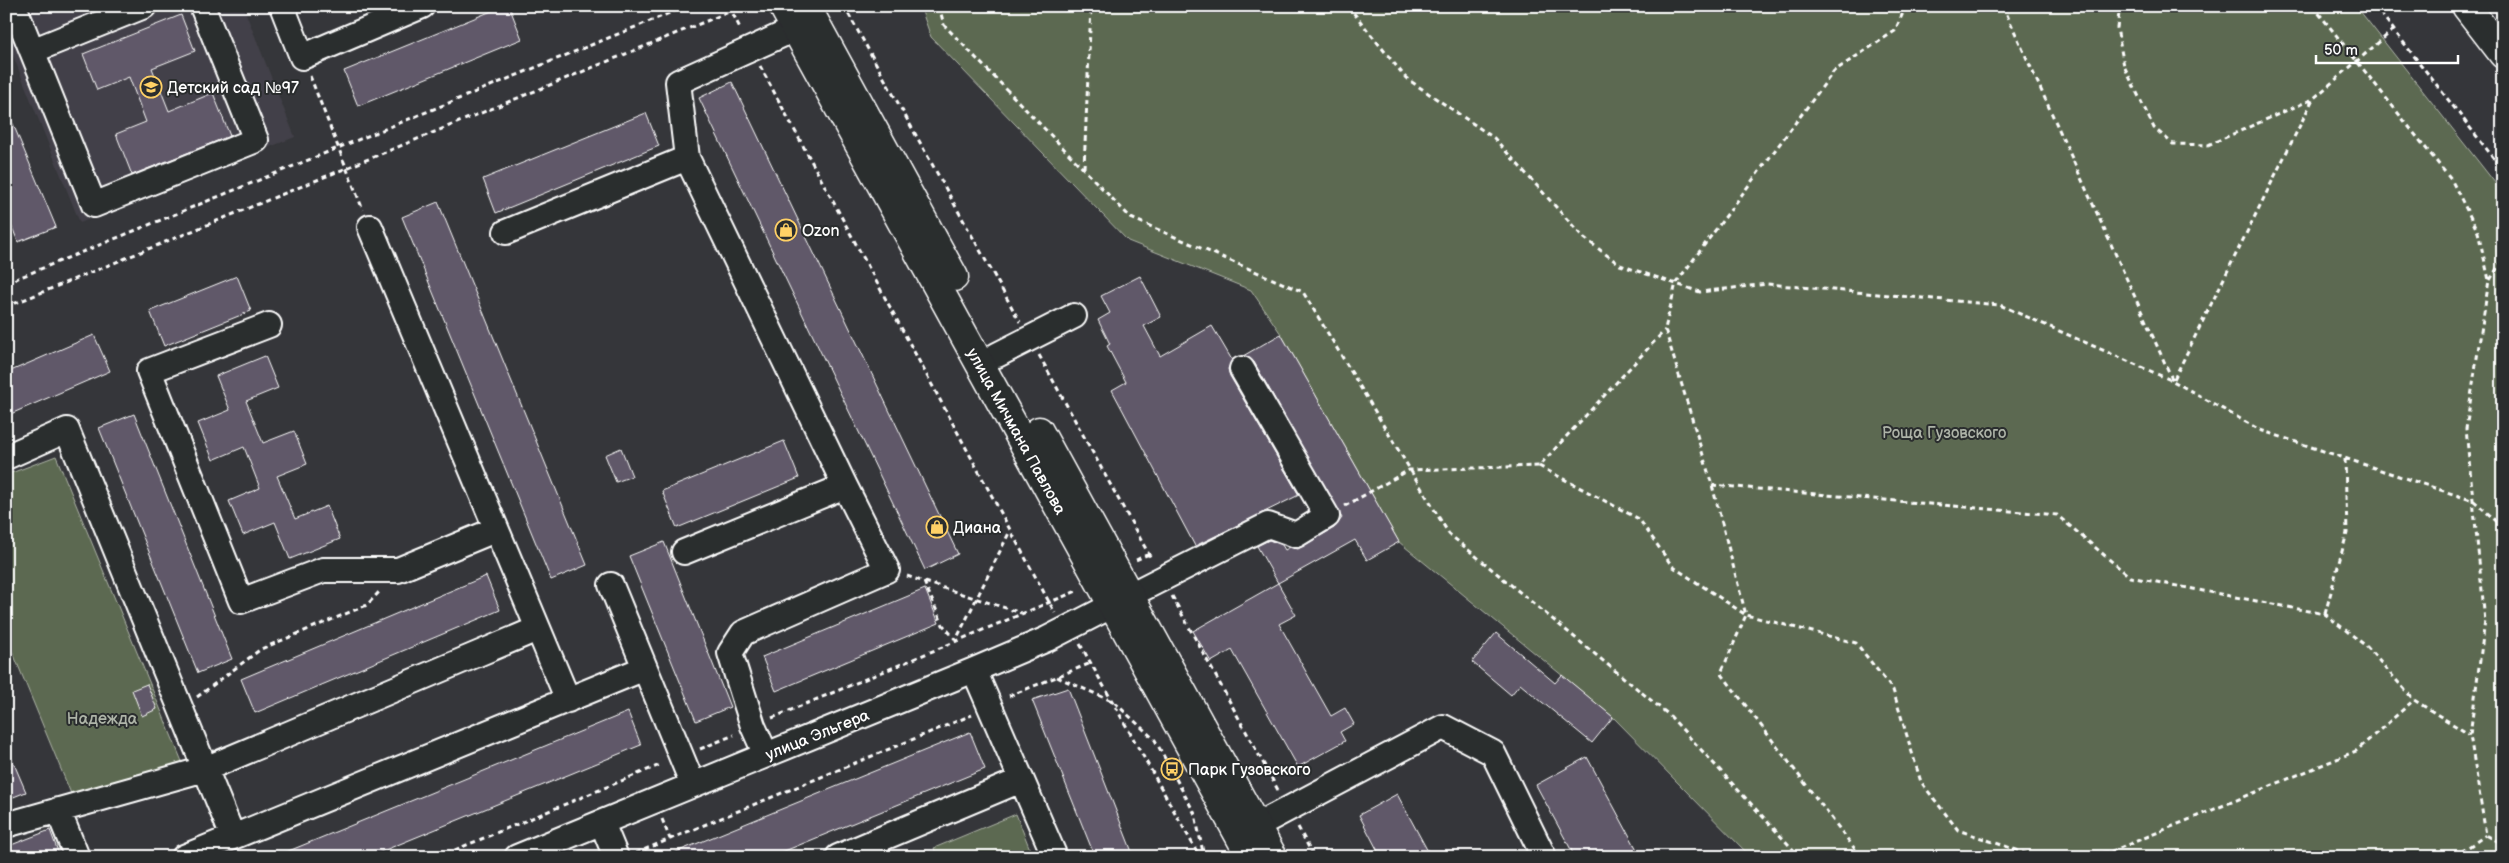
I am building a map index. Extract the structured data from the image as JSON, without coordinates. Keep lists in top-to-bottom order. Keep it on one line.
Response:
{"streets":{"main road":["улица Мичмана Павлова"],"street":["улица Эльгера"]},"crossings":[["улица Мичмана Павлова","улица Эльгера"]],"parks":["Роща Гузовского","Надежда"],"places":{"school or university":["Детский сад №97"],"shop":["Ozon","Диана"],"bus stop":["Парк Гузовского"]},"scale_bar":"50 m"}
